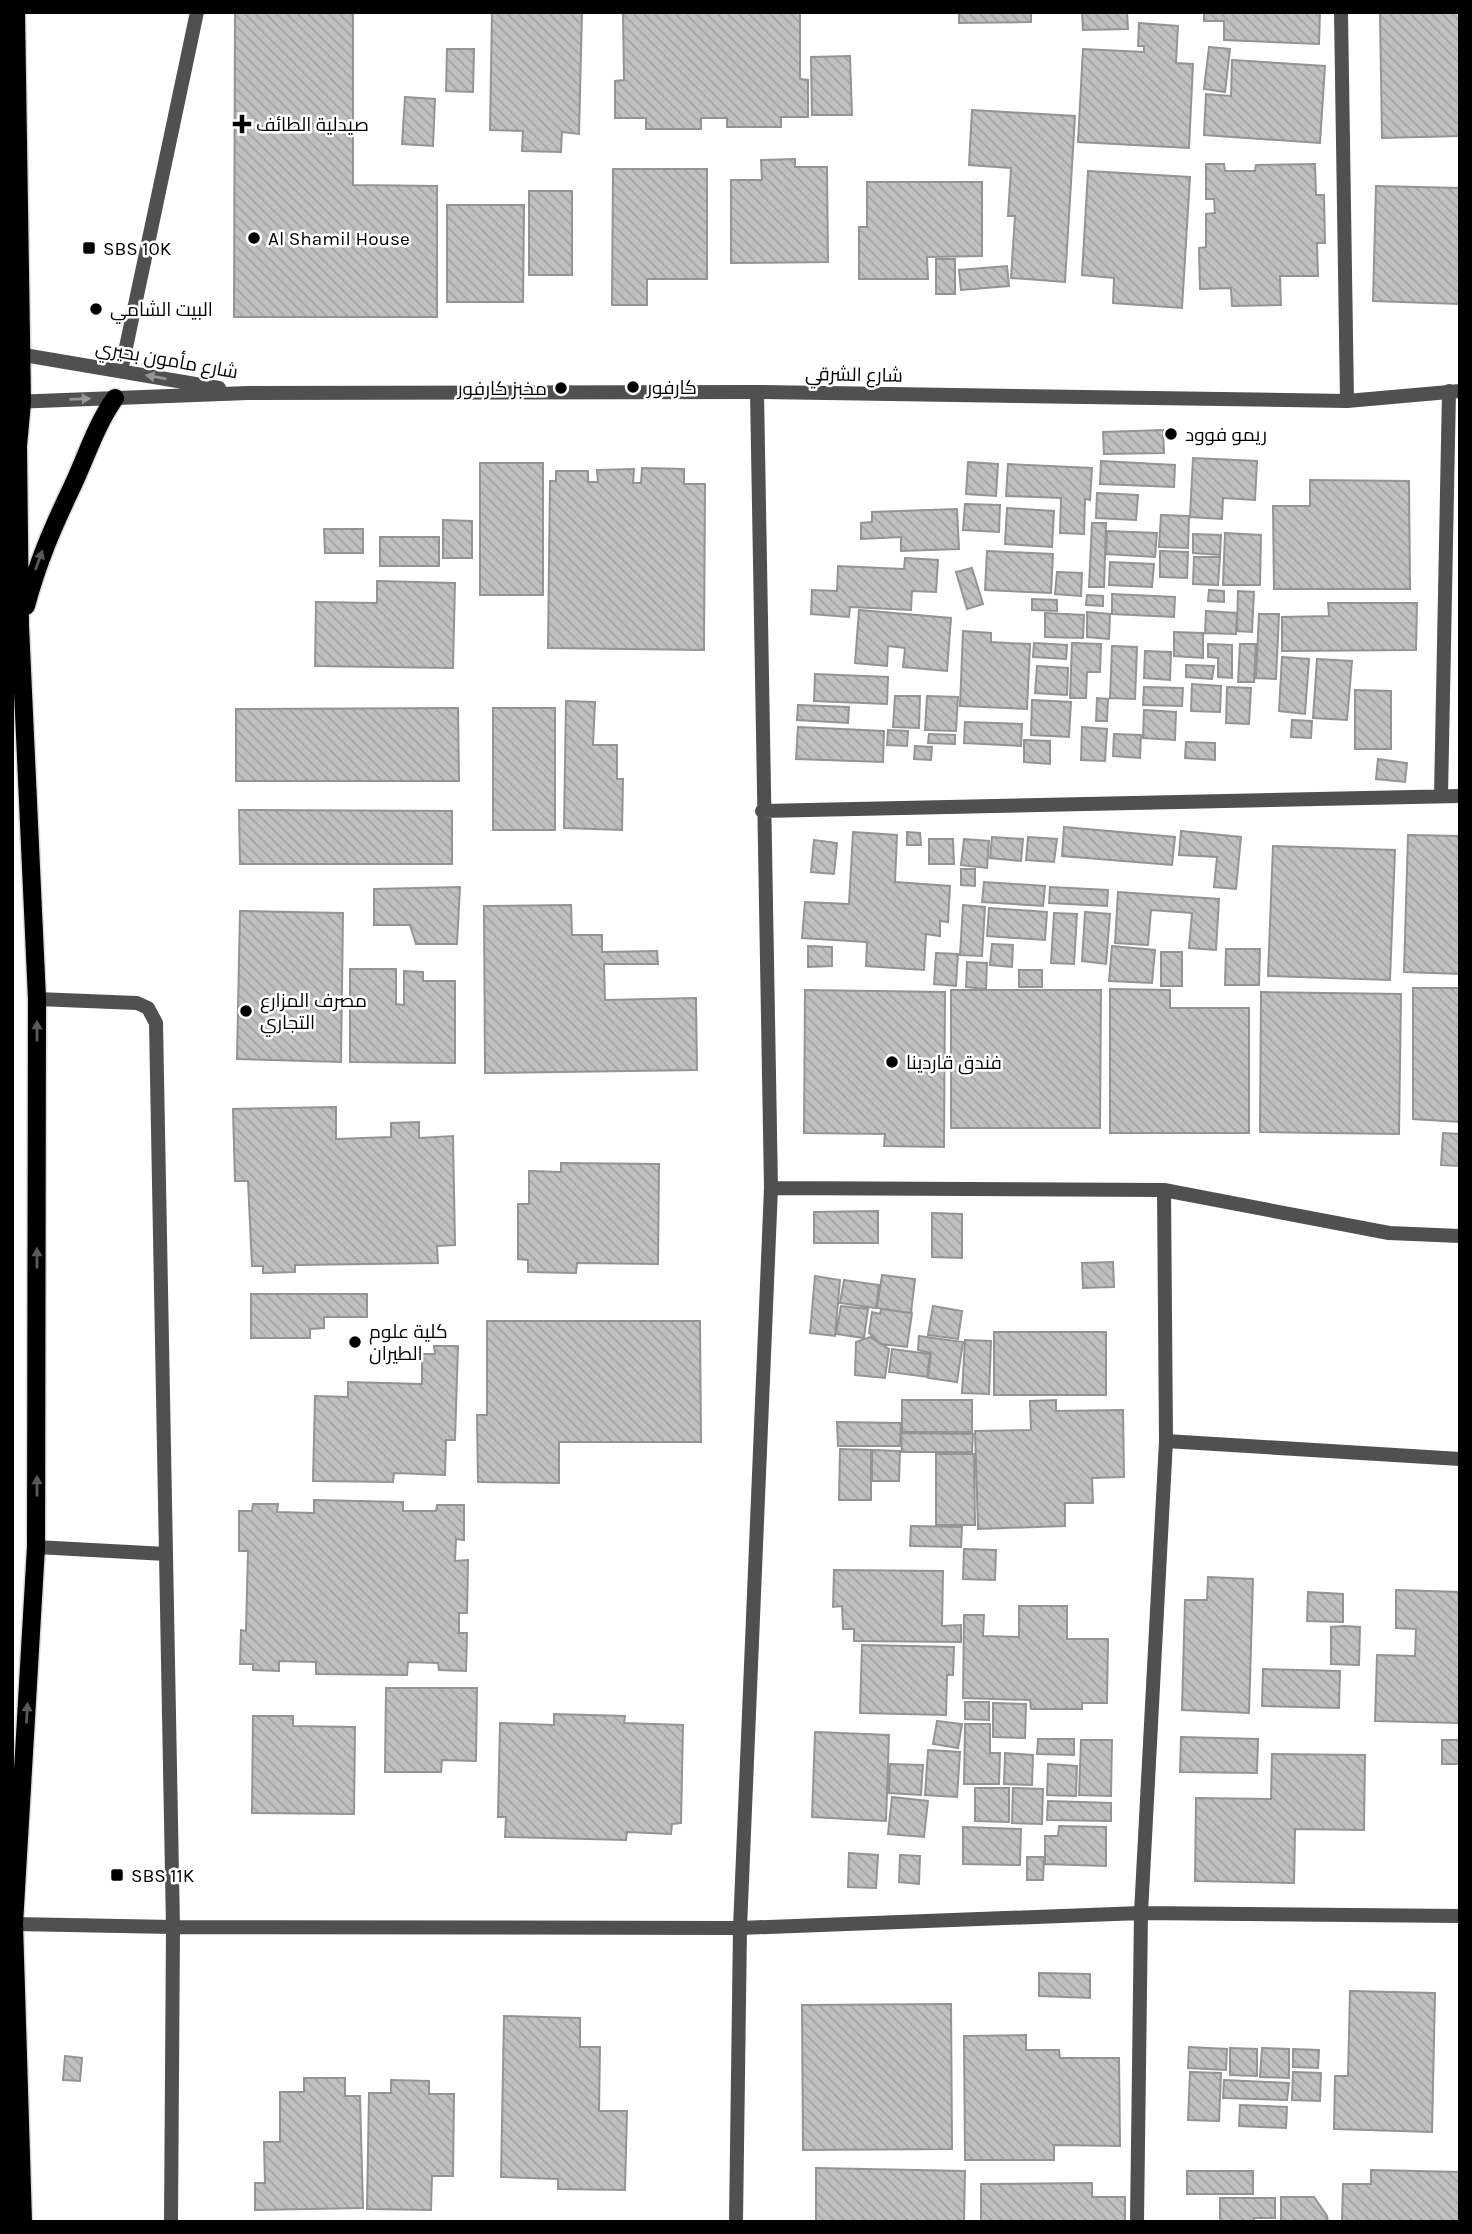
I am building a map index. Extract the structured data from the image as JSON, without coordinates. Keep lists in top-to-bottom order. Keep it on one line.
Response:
{"streets":{"street":["شارع مأمون بحيري","شارع الشرقي"]},"crossings":[["شارع مأمون بحيري","شارع الشرقي"]],"places":{"health":["صيدلية الطائف"],"other":["Al Shamil House","البيت الشامي","كارفور","مخبز كارفور","ريمو فوود","مصرف المزارع التجاري","فندق قاردينا","كلية علوم الطيران"],"transit":["SBS 10K","SBS 11K"]}}
